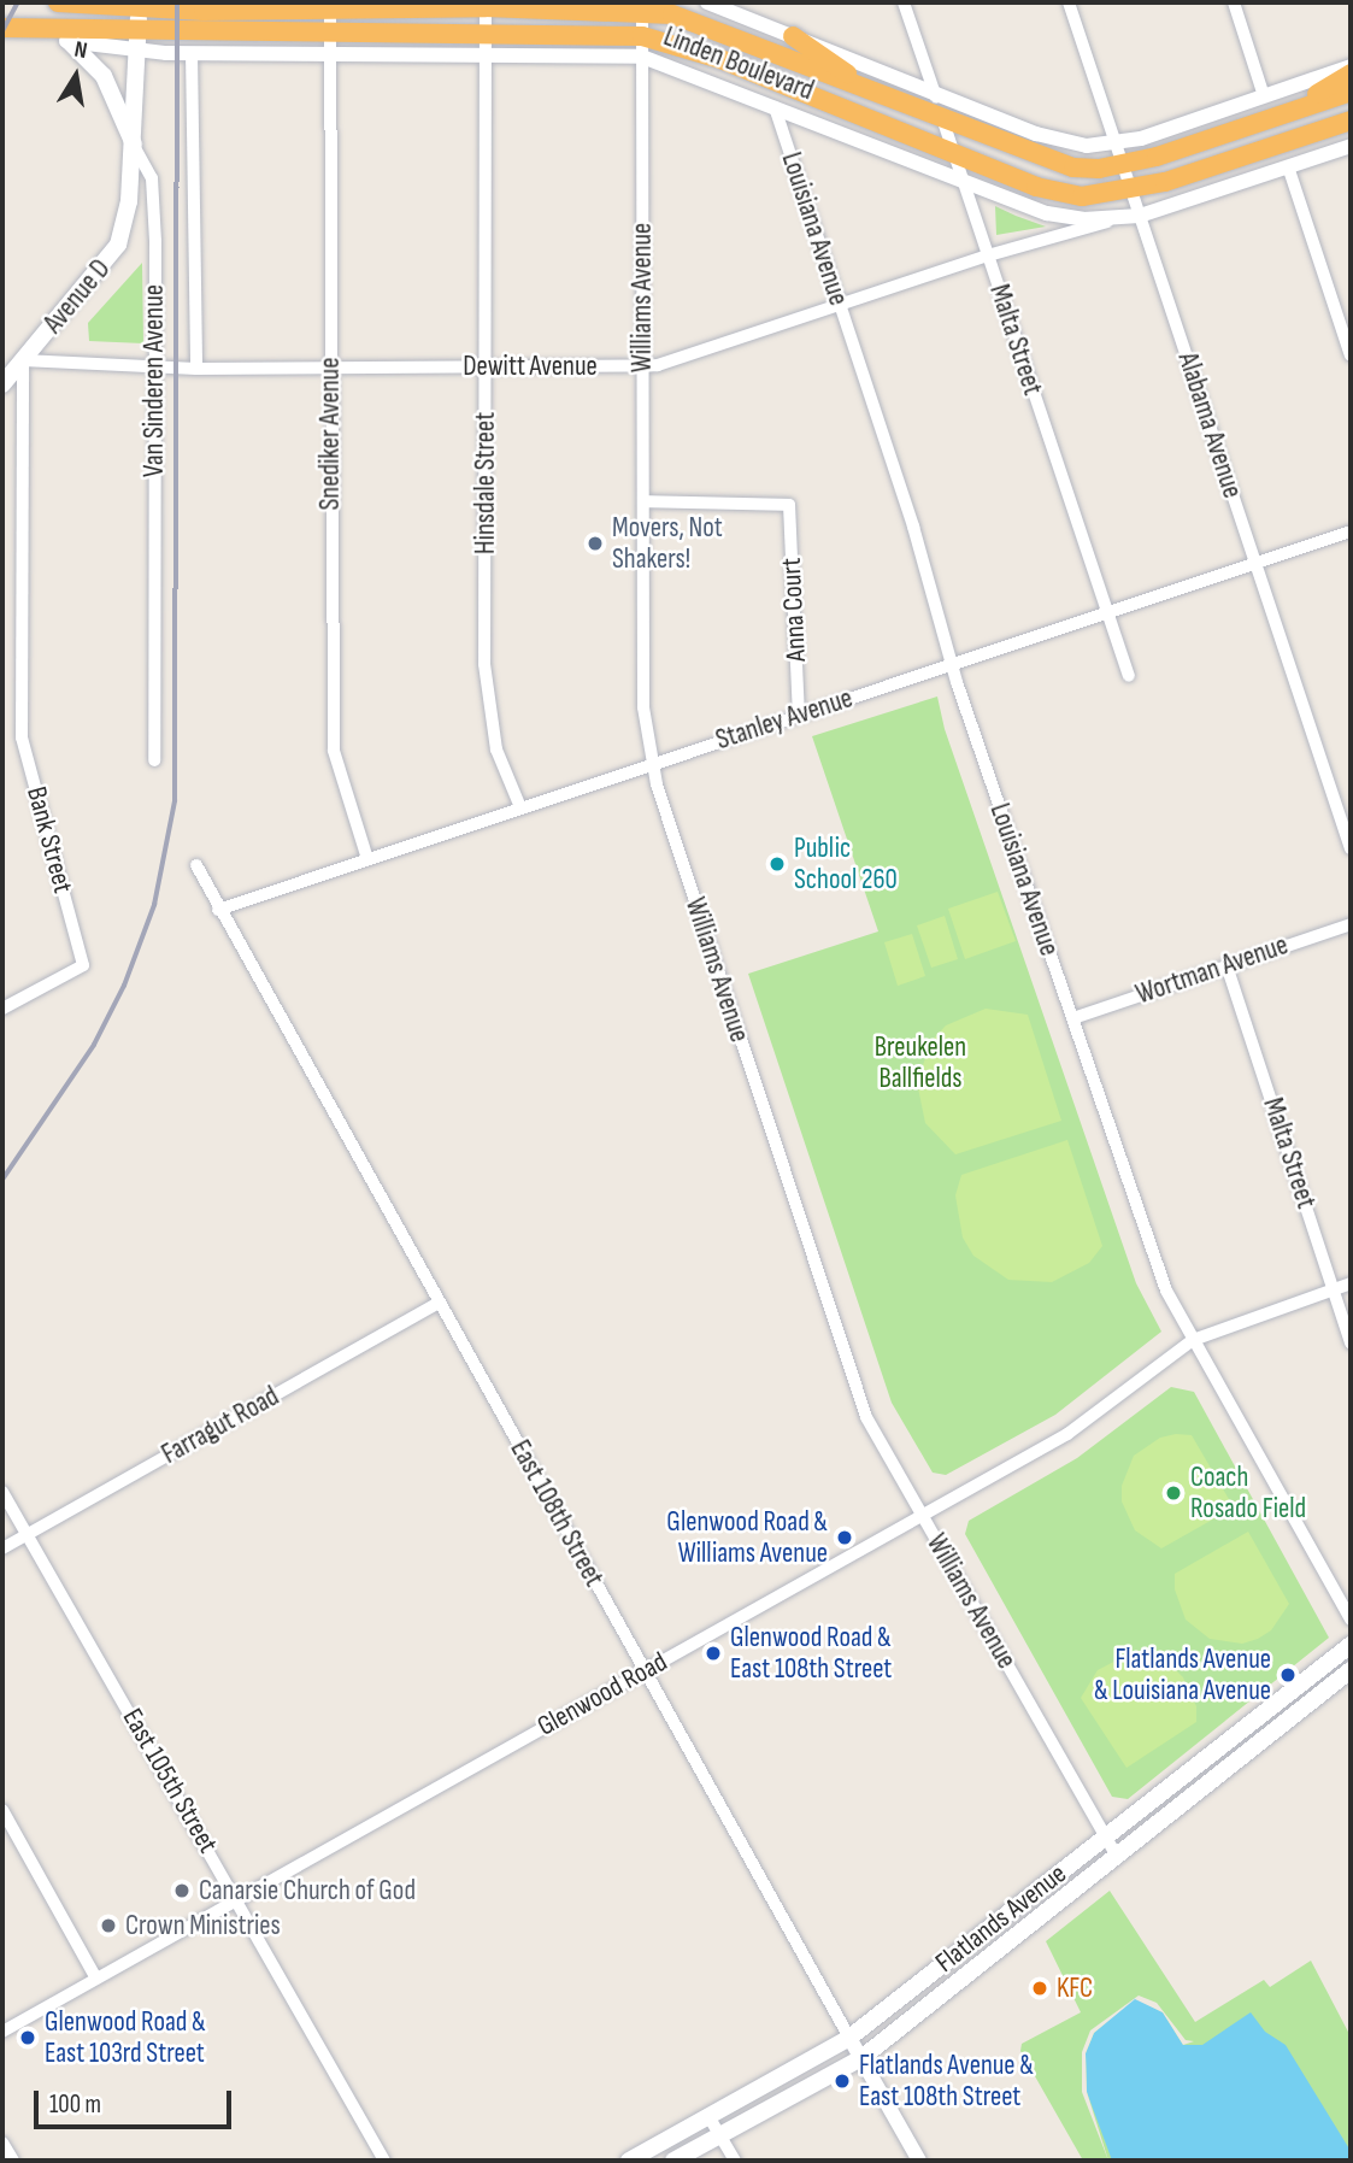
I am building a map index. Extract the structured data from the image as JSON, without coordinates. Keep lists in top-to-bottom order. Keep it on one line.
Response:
{"streets":{"highway":["Linden Boulevard"],"main road":["Avenue D","Van Sinderen Avenue","Flatlands Avenue"],"street":["Louisiana Avenue","Williams Avenue","Malta Street","Dewitt Avenue","Alabama Avenue","Snediker Avenue","Hinsdale Street","Anna Court","Stanley Avenue","Bank Street","Wortman Avenue","Farragut Road","East 108th Street","Glenwood Road","East 105th Street"]},"crossings":[["Linden Boulevard","Louisiana Avenue"],["Linden Boulevard","Williams Avenue"],["Linden Boulevard","Malta Street"],["Linden Boulevard","Dewitt Avenue"],["Linden Boulevard","Van Sinderen Avenue"],["Linden Boulevard","Alabama Avenue"],["Linden Boulevard","Snediker Avenue"],["Linden Boulevard","Hinsdale Street"],["Louisiana Avenue","Dewitt Avenue"],["Louisiana Avenue","Stanley Avenue"],["Louisiana Avenue","Wortman Avenue"],["Louisiana Avenue","Glenwood Road"],["Avenue D","Dewitt Avenue"],["Avenue D","Van Sinderen Avenue"],["Avenue D","Bank Street"],["Williams Avenue","Dewitt Avenue"],["Williams Avenue","Anna Court"],["Williams Avenue","Stanley Avenue"],["Williams Avenue","Glenwood Road"],["Williams Avenue","Flatlands Avenue"],["Malta Street","Dewitt Avenue"],["Malta Street","Stanley Avenue"],["Malta Street","Wortman Avenue"],["Malta Street","Glenwood Road"],["Dewitt Avenue","Van Sinderen Avenue"],["Dewitt Avenue","Snediker Avenue"],["Dewitt Avenue","Hinsdale Street"],["Dewitt Avenue","Bank Street"],["Alabama Avenue","Stanley Avenue"],["Snediker Avenue","Stanley Avenue"],["Hinsdale Street","Stanley Avenue"],["Anna Court","Stanley Avenue"],["Stanley Avenue","East 108th Street"],["Farragut Road","East 108th Street"],["Farragut Road","East 105th Street"],["East 108th Street","Glenwood Road"],["East 108th Street","Flatlands Avenue"],["Glenwood Road","East 105th Street"]],"parks":["Breukelen Ballfields"],"places":["Movers, Not Shakers!","Public School 260","Coach Rosado Field","Glenwood Road & Williams Avenue","Glenwood Road & East 108th Street","Flatlands Avenue & Louisiana Avenue","Canarsie Church of God","Crown Ministries","KFC","Glenwood Road & East 103rd Street","Flatlands Avenue & East 108th Street"],"scale_bar":"100 m","north":"top"}
